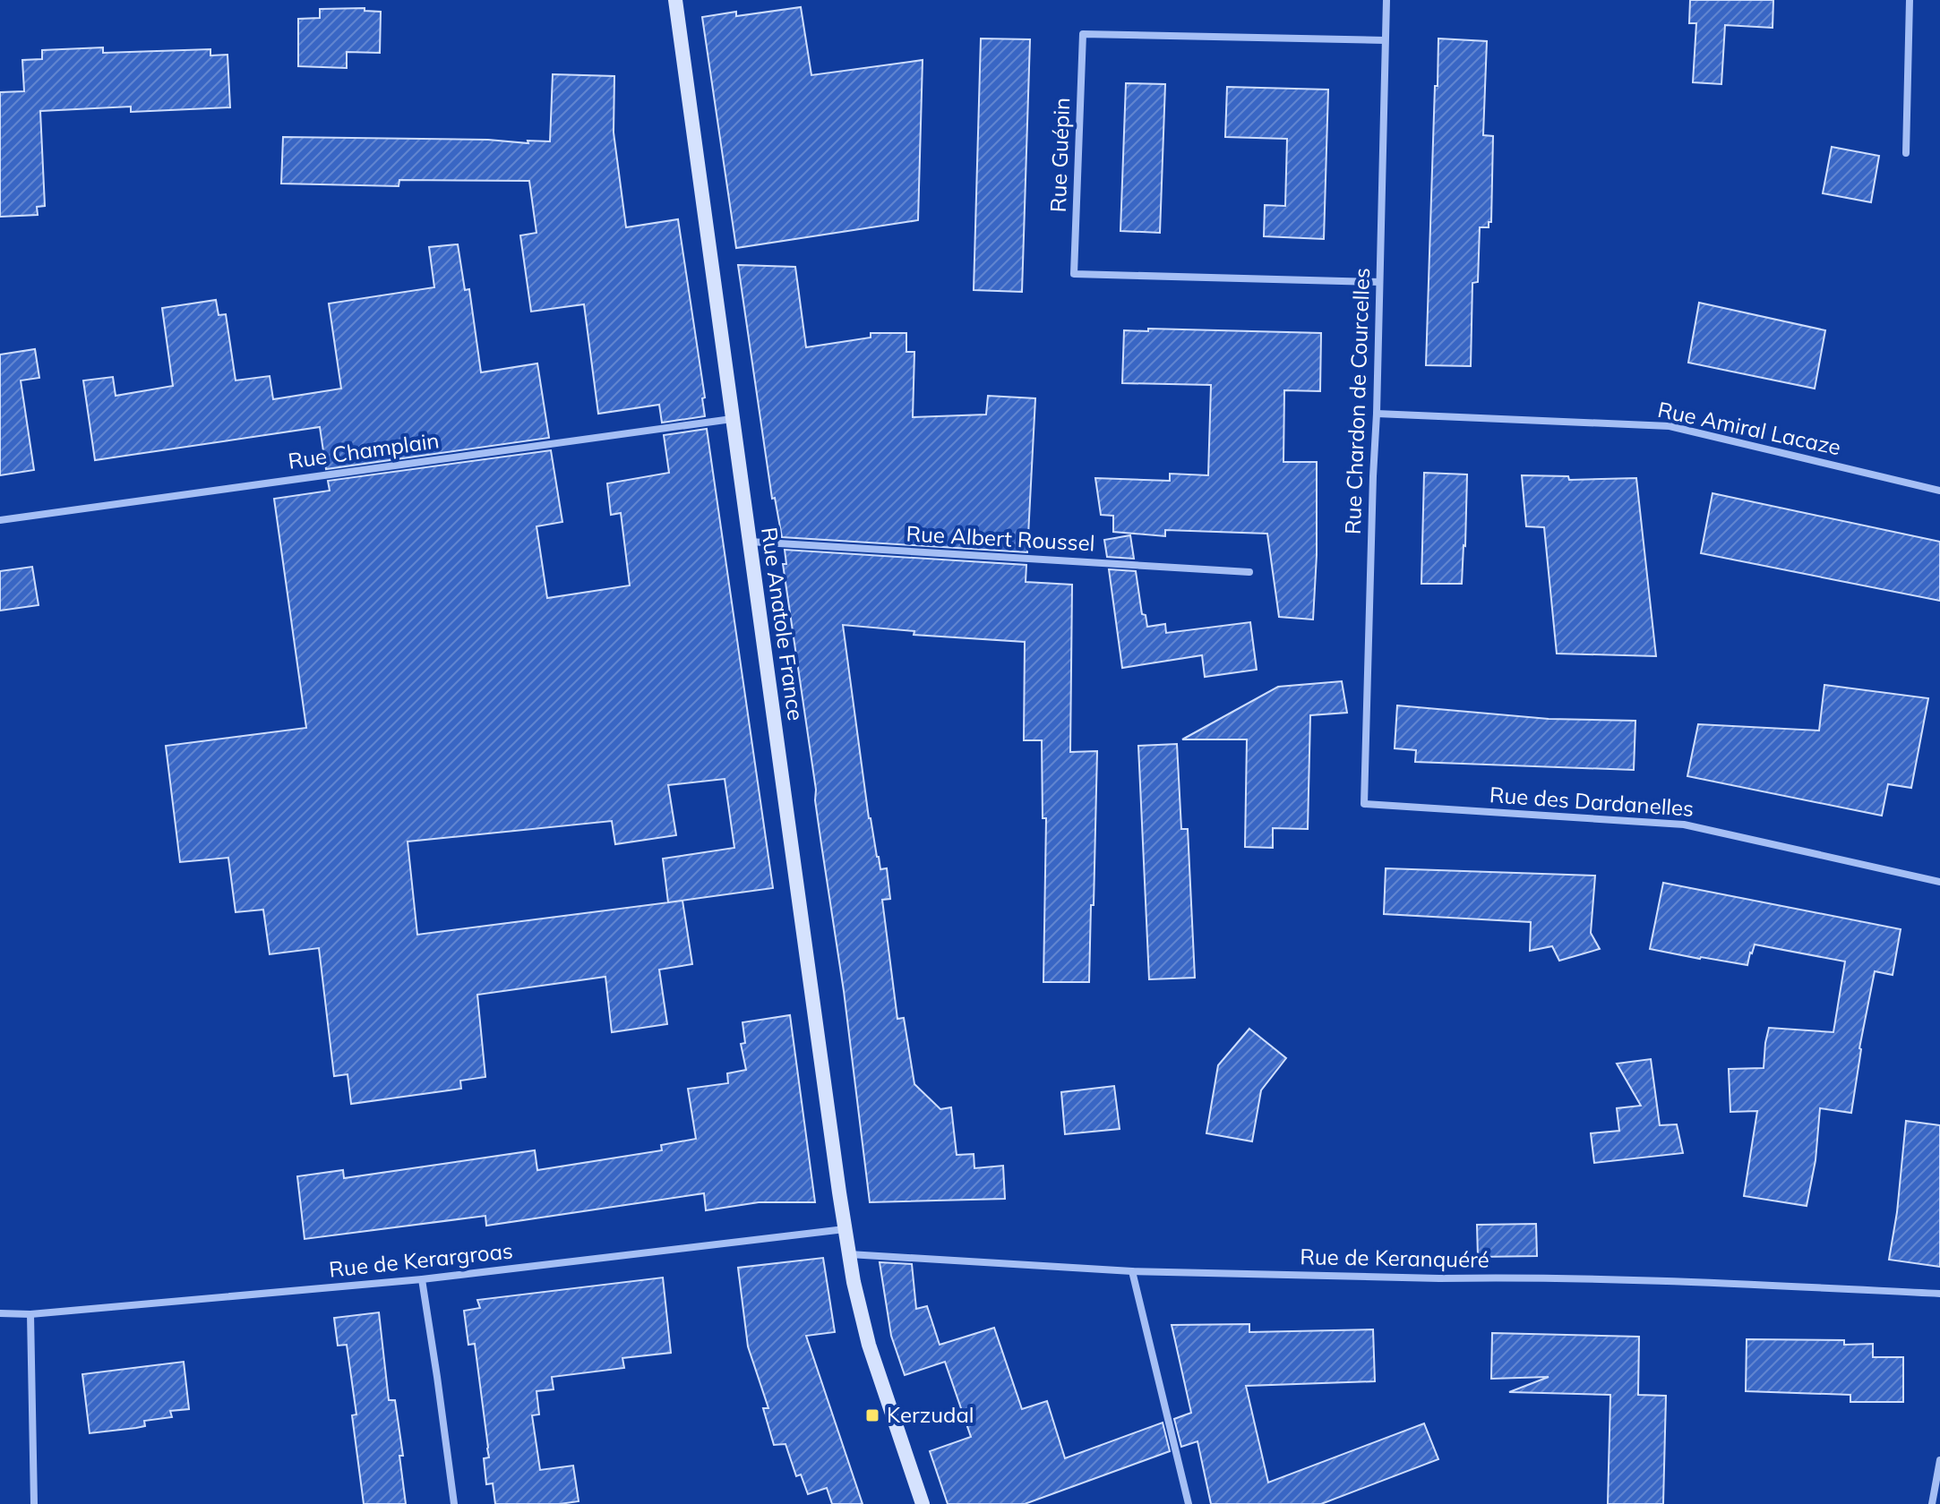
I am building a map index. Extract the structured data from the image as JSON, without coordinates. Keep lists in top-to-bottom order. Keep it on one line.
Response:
{"streets":{"main road":["Rue Anatole France"],"street":["Rue Guépin","Rue Chardon de Courcelles","Rue Amiral Lacaze","Rue Champlain","Rue Albert Roussel","Rue des Dardanelles","Rue de Keranquéré","Rue de Kerargroas"]},"crossings":[["Rue Guépin","Rue Chardon de Courcelles"],["Rue Chardon de Courcelles","Rue Amiral Lacaze"],["Rue Chardon de Courcelles","Rue des Dardanelles"],["Rue Champlain","Rue Anatole France"],["Rue Albert Roussel","Rue Anatole France"],["Rue Anatole France","Rue de Keranquéré"],["Rue Anatole France","Rue de Kerargroas"]],"places":{"transit":["Kerzudal"]}}
